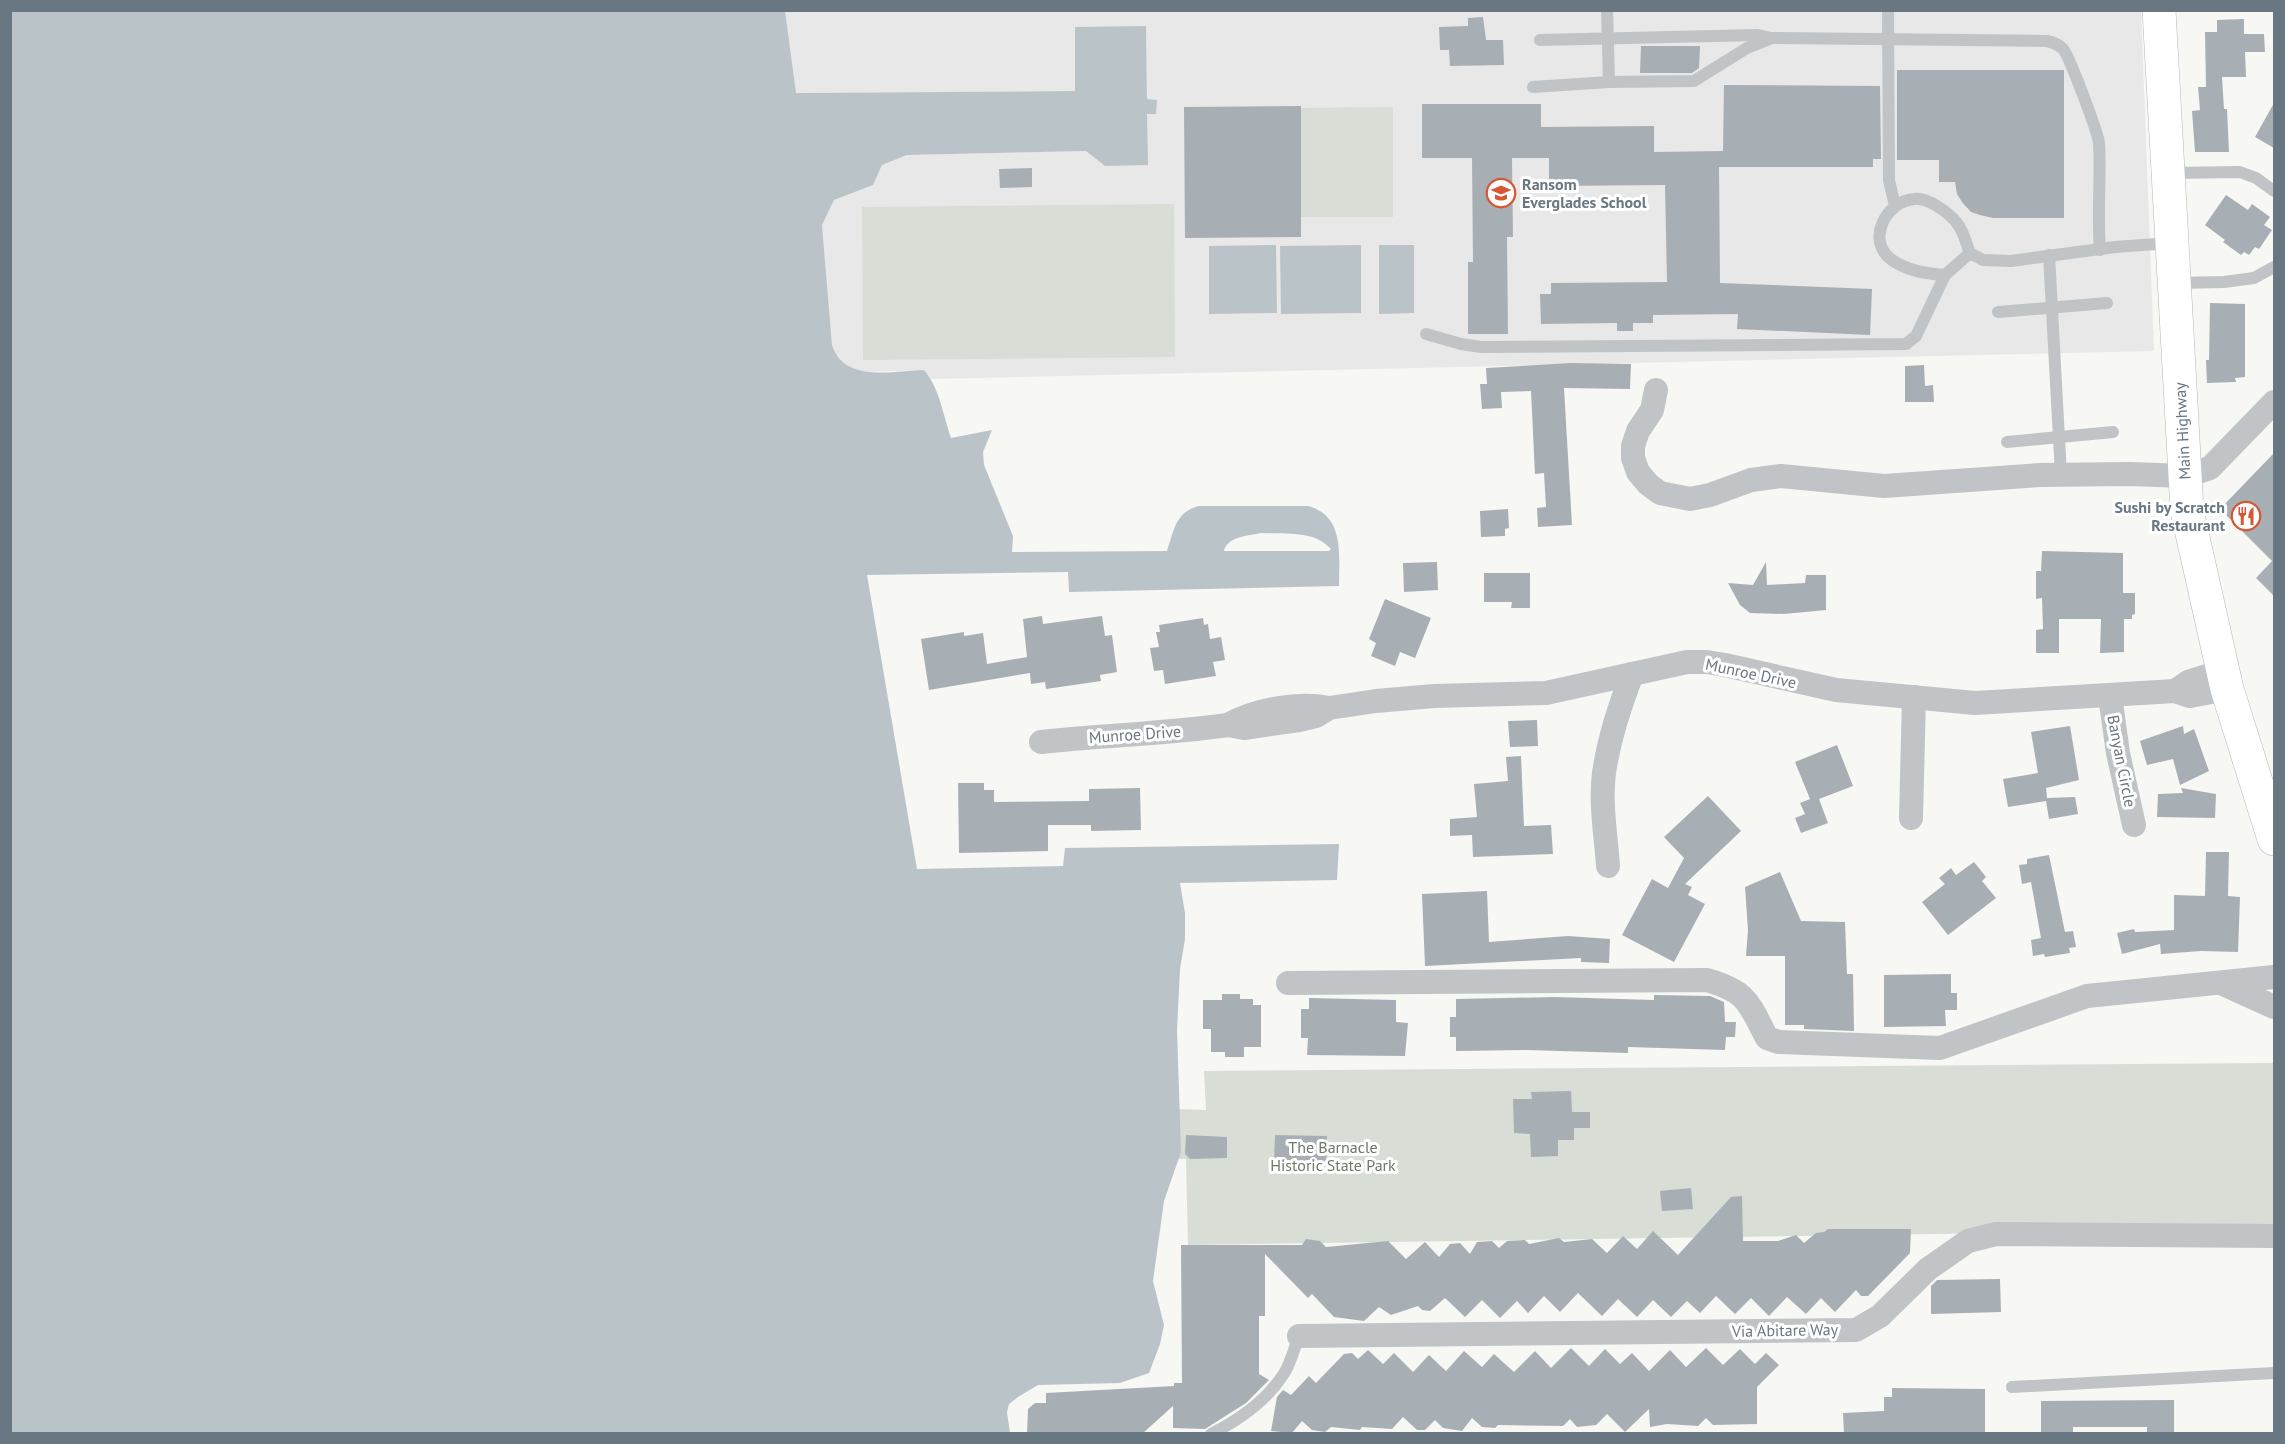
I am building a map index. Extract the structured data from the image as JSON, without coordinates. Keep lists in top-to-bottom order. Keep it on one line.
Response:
{"streets":{"main road":["Main Highway"],"street":["Munroe Drive","Banyan Circle","Via Abitare Way"]},"crossings":[["Main Highway","Munroe Drive"],["Munroe Drive","Banyan Circle"]],"parks":["The Barnacle Historic State Park"],"places":{"school or university":["Ransom Everglades School"],"restaurant":["Sushi by Scratch Restaurant"]}}
